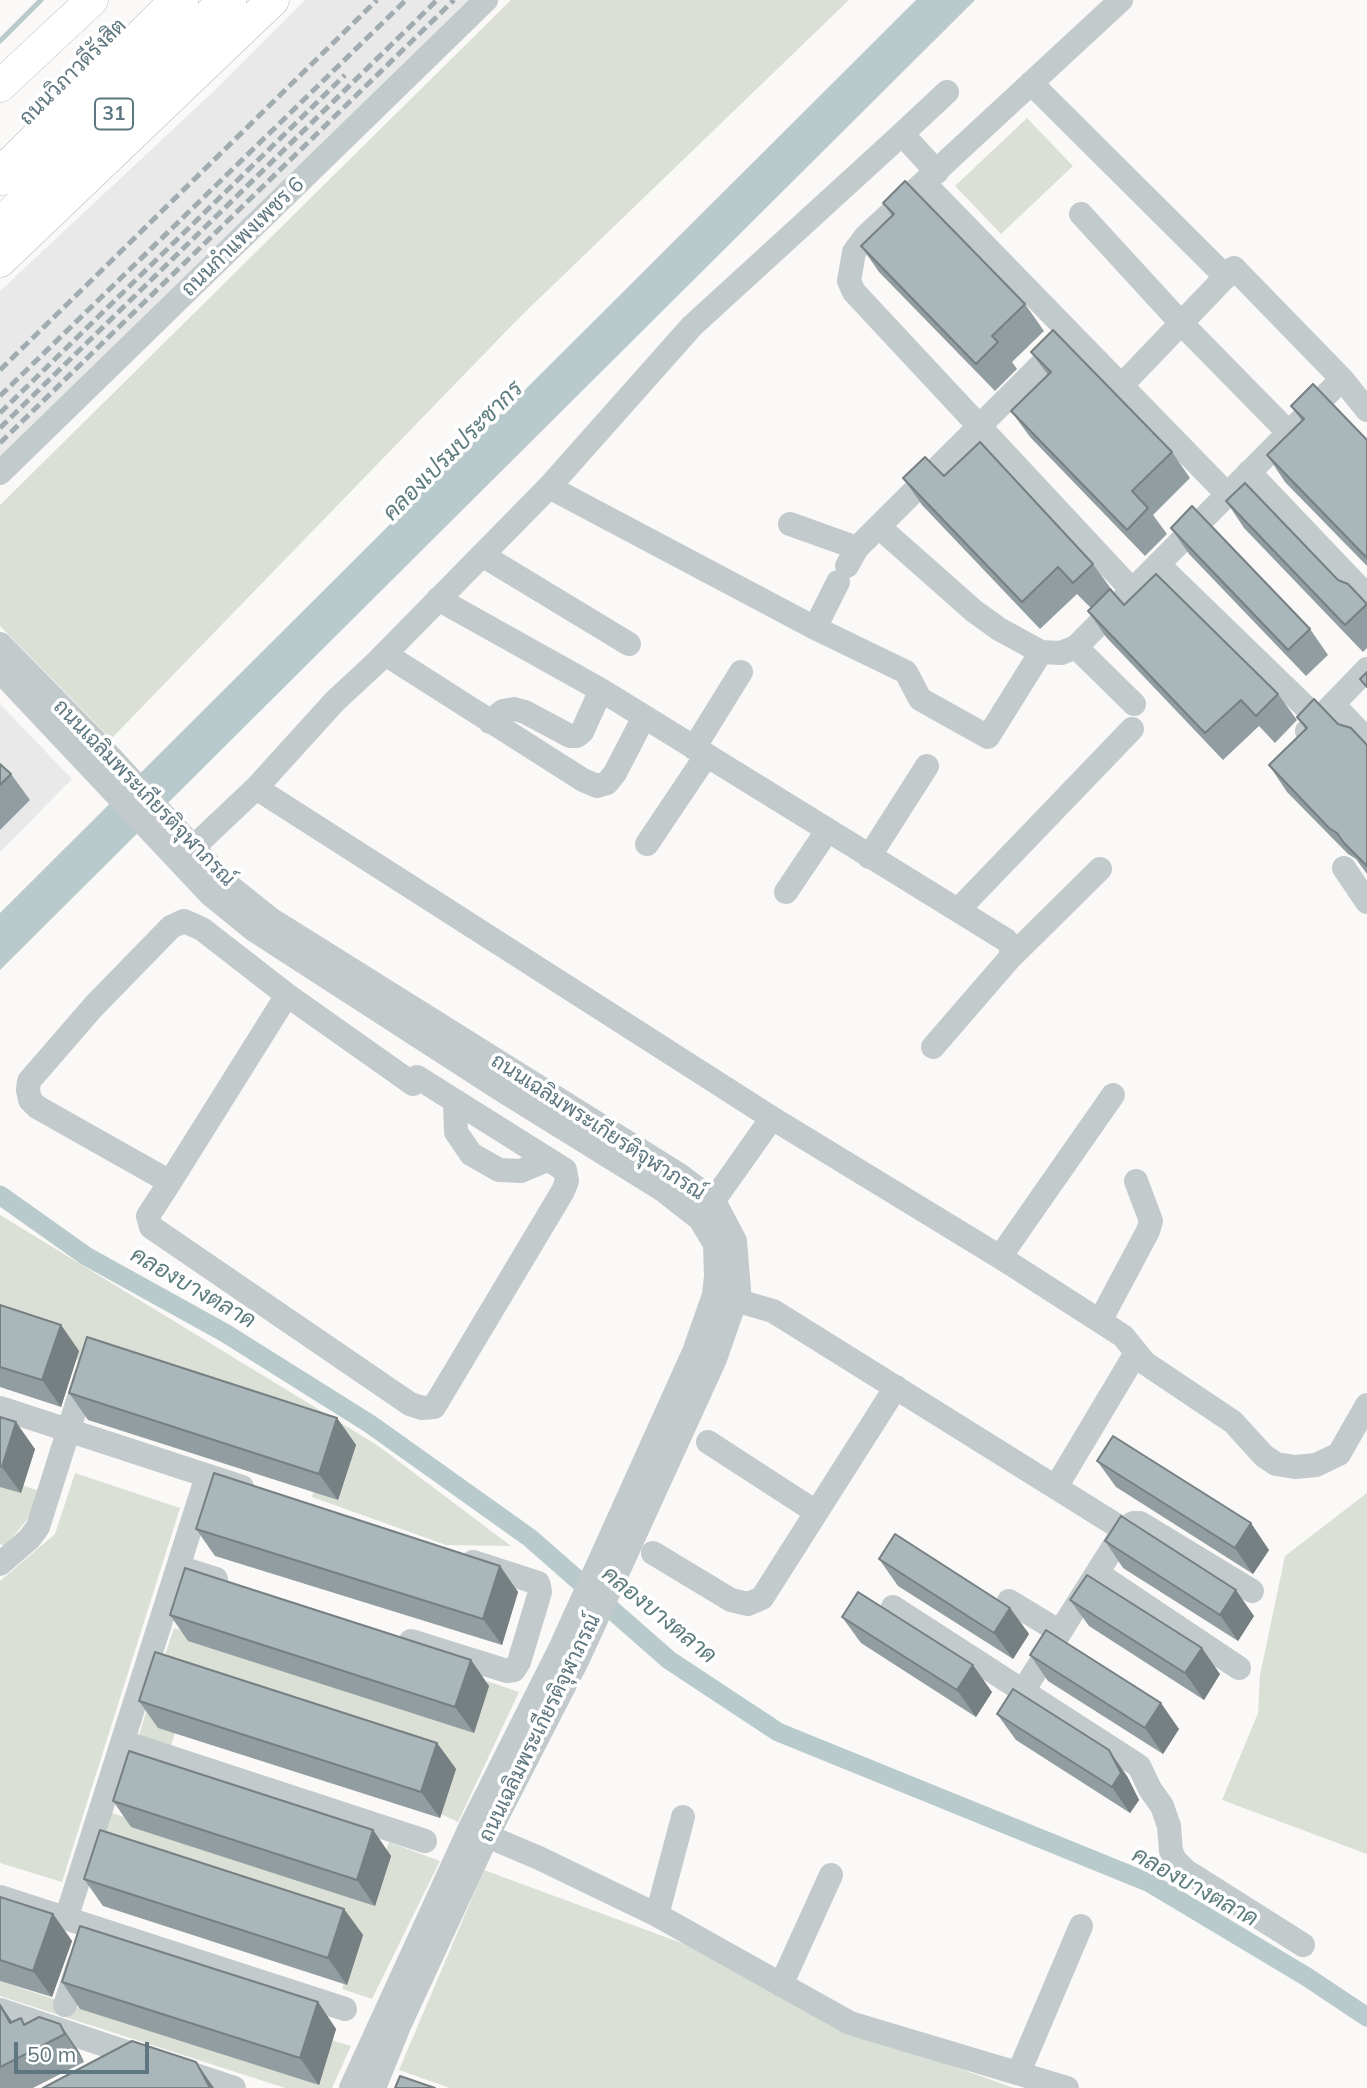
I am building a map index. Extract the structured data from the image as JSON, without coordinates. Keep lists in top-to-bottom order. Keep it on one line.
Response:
{"streets":{"highway":["ถนนวิภาวดีรังสิต","31"],"street":["ถนนกำแพงเพชร 6","ถนนเฉลิมพระเกียรติจุฬาภรณ์"]},"water":["คลองเปรมประชากร","คลองบางตลาด"],"scale_bar":"50 m"}
